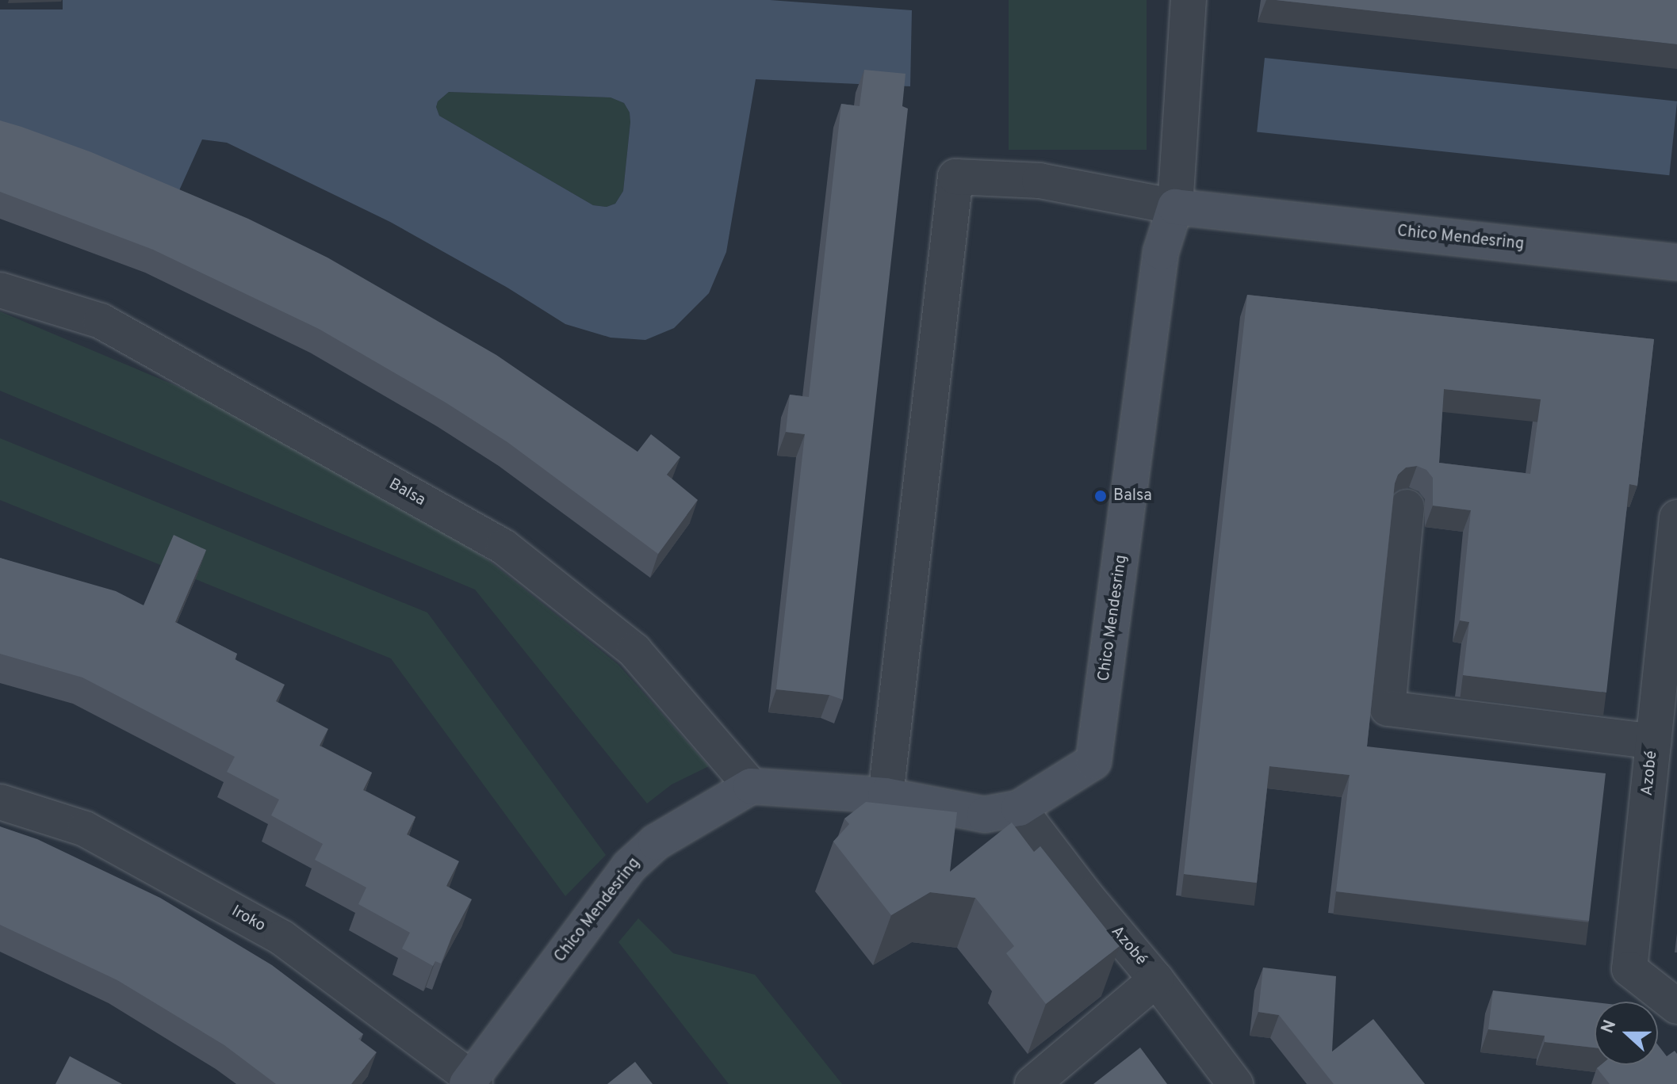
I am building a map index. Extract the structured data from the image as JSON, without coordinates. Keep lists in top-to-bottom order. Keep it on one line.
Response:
{"streets":{"street":["Chico Mendesring","Balsa","Azobé","Iroko"]},"crossings":[["Chico Mendesring","Balsa"],["Chico Mendesring","Azobé"],["Chico Mendesring","Iroko"]],"places":["Balsa"],"north":"left"}
